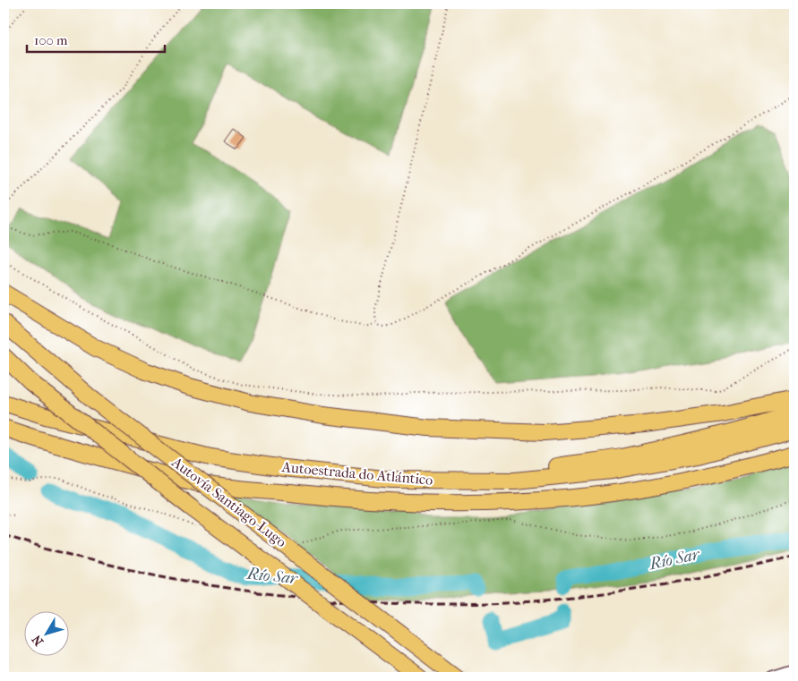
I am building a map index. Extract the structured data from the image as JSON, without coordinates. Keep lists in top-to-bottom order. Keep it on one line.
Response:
{"streets":{"highway":["Autoestrada do Atlántico","Autovía Santiago-Lugo"]},"water":["Río Sar"],"scale_bar":"100 m","north":"bottom left"}
